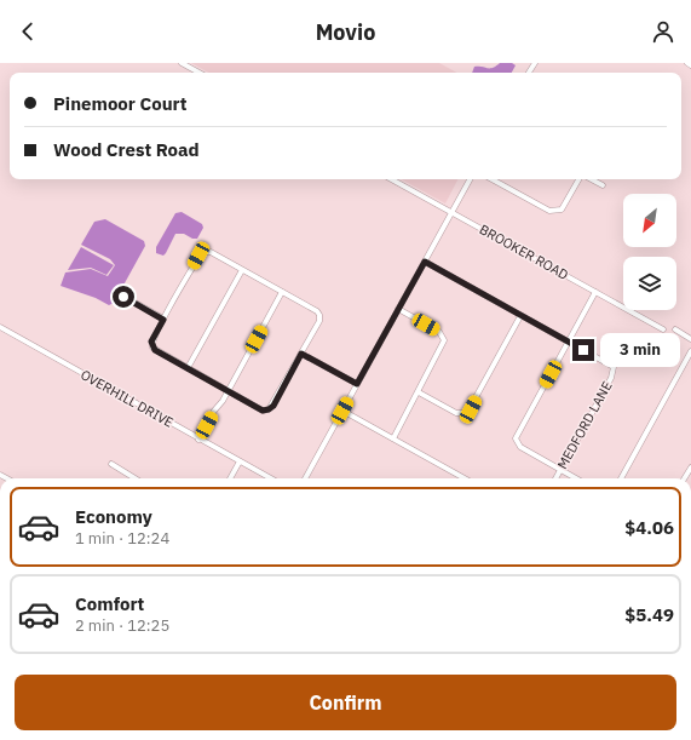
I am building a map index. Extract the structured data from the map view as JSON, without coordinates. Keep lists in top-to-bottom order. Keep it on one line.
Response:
{"streets":{"street":["BROOKER ROAD","OVERHILL DRIVE","MEDFORD LANE"]},"north":"bottom left","page":{"header":"Movio","banner":["Pinemoor Court","Wood Crest Road"],"bubble":"3 min","list":[{"name":"Economy","note":"1 min · 12:24","value":"$4.06"},{"name":"Comfort","note":"2 min · 12:25","value":"$5.49"}],"buttons":"Confirm"}}
